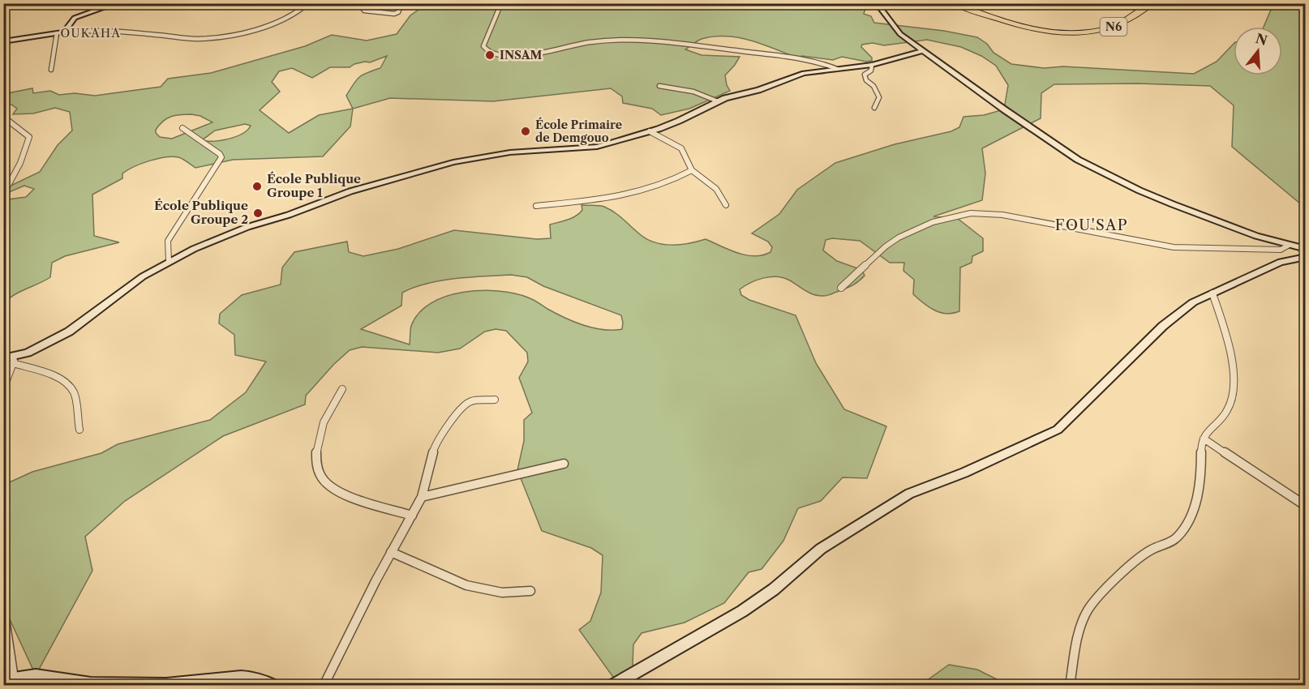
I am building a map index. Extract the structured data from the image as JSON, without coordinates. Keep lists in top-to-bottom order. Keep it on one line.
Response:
{"streets":{"highway":["N6"]},"districts":["OUKAHA","FOU'SAP"],"places":["INSAM","École Primaire de Demgouo","École Publique Groupe 1","École Publique Groupe 2"],"north":"top"}
